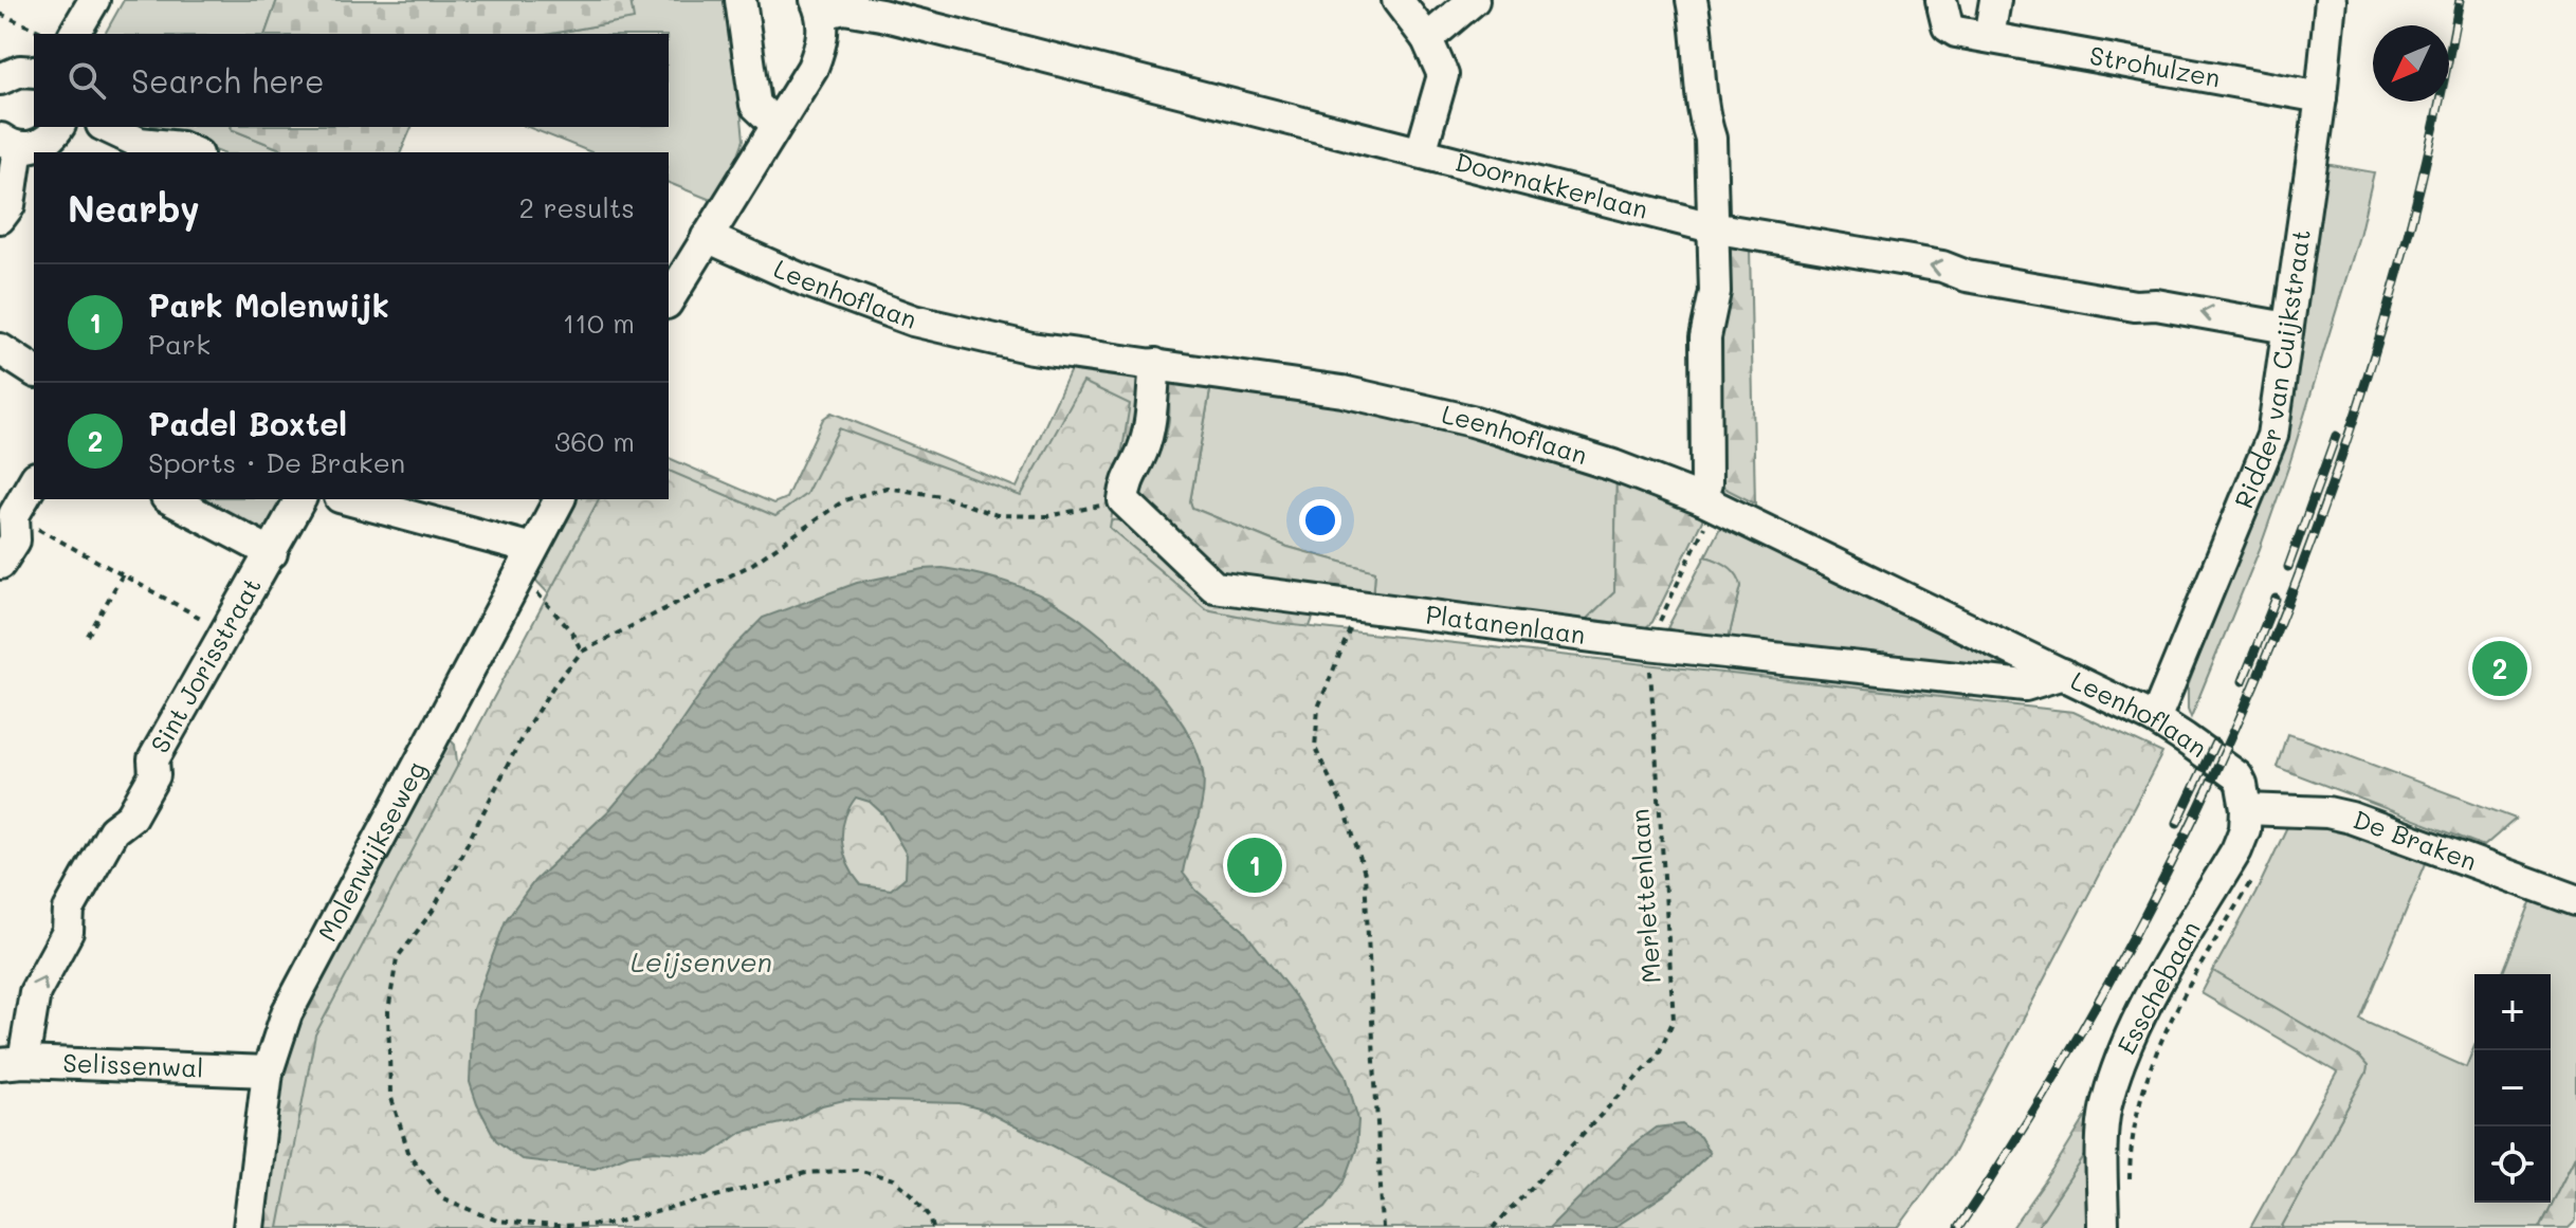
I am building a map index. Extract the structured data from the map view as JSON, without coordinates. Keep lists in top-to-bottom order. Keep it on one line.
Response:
{"streets":{"street":["Strohulzen","Doornakkerlaan","Leenhoflaan","Ridder van Cuijkstraat","Platanenlaan","Sint Jorisstraat","De Braken","Molenwijkseweg","Esschebaan","Selissenwal"],"path":["Merlettenlaan"]},"crossings":[["Strohulzen","Ridder van Cuijkstraat"],["Doornakkerlaan","Ridder van Cuijkstraat"],["Leenhoflaan","Ridder van Cuijkstraat"],["Leenhoflaan","Platanenlaan"],["Leenhoflaan","De Braken"],["Leenhoflaan","Merlettenlaan"],["Leenhoflaan","Esschebaan"],["Platanenlaan","Merlettenlaan"],["Sint Jorisstraat","Selissenwal"],["De Braken","Esschebaan"],["Molenwijkseweg","Selissenwal"]],"one_way":["Doornakkerlaan","Sint Jorisstraat"],"water":["Leijsenven"],"north":"bottom left","page":{"search":"Search here","heading":["Nearby","2 results"],"list":[{"mark":"1","name":"Park Molenwijk","note":"Park","value":"110 m"},{"mark":"2","name":"Padel Boxtel","note":"Sports · De Braken","value":"360 m"}],"pins":["2","1"],"map_buttons":["+","−"]}}
